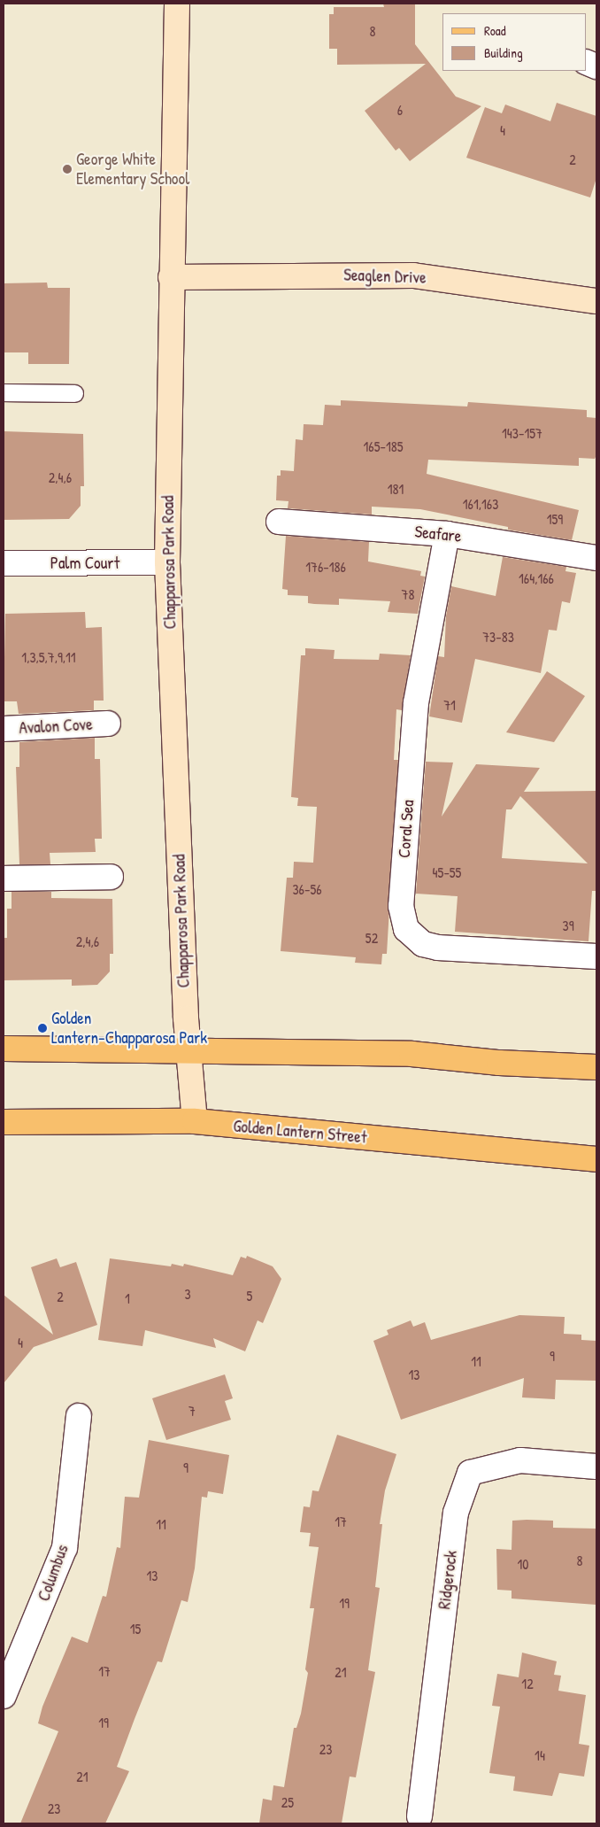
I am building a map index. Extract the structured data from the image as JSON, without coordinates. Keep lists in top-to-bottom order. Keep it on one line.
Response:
{"streets":{"main road":["Golden Lantern Street"],"street":["Seaglen Drive","Seafare","Chapparosa Park Road","Palm Court","Avalon Cove","Coral Sea","Columbus","Ridgerock"]},"crossings":[["Seaglen Drive","Chapparosa Park Road"],["Seafare","Coral Sea"],["Chapparosa Park Road","Palm Court"],["Chapparosa Park Road","Golden Lantern Street"]],"places":["George White Elementary School","Golden Lantern-Chapparosa Park"],"house_numbers":["8","6","4","2","143-157","165-185","2,4,6","181","161,163","159","176-186","164,166","78","73-83","1,3,5,7,9,11","71","45-55","36-56","39","52","2,4,6","3","5","2","1","4","9","11","13","7","9","17","11","8","10","13","19","15","17","21","12","19","23","14","21","25","23"],"legend":["Road","Building"]}
